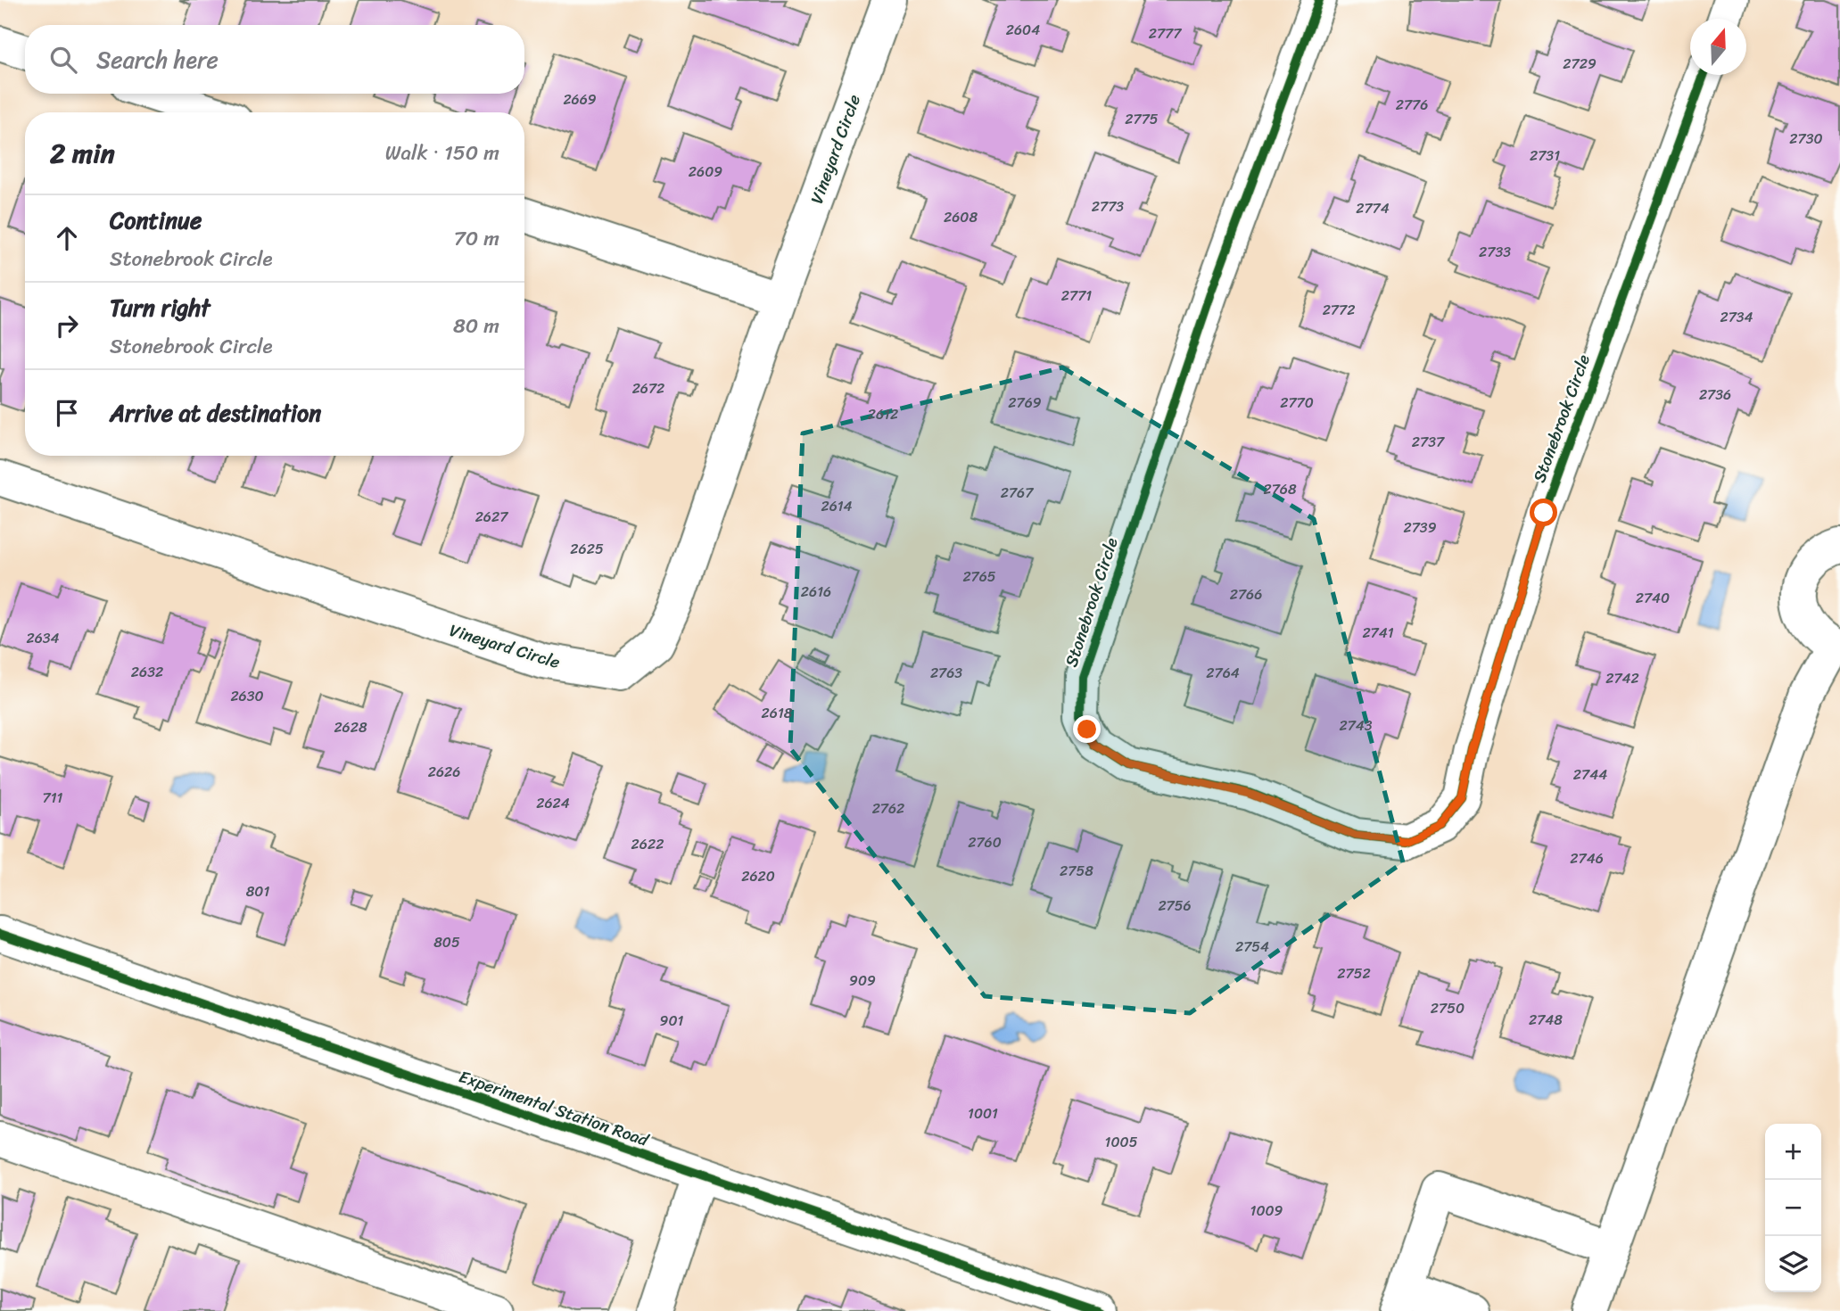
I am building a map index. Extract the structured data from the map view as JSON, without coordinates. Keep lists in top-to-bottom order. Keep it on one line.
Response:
{"streets":{"street":["Vineyard Circle","Stonebrook Circle","Experimental Station Road"]},"house_numbers":["2604","2777","2729","2669","2776","2775","2730","2731","2609","2773","2774","2608","2733","2771","2772","2734","2672","2736","2769","2770","2612","2737","2768","2767","2614","2627","2739","2625","2765","2616","2766","2740","2741","2634","2632","2763","2764","2742","2630","2618","2743","2628","2626","2744","711","2624","2762","2760","2622","2746","2758","2620","801","2756","805","2754","2752","909","2750","2748","901","1001","1005","1009"],"north":"top","page":{"search":"Search here","heading":["2 min","Walk · 150 m"],"list":[["Continue","Stonebrook Circle","70 m"],["Turn right","Stonebrook Circle","80 m"],"Arrive at destination"],"map_buttons":["+","−"]}}
